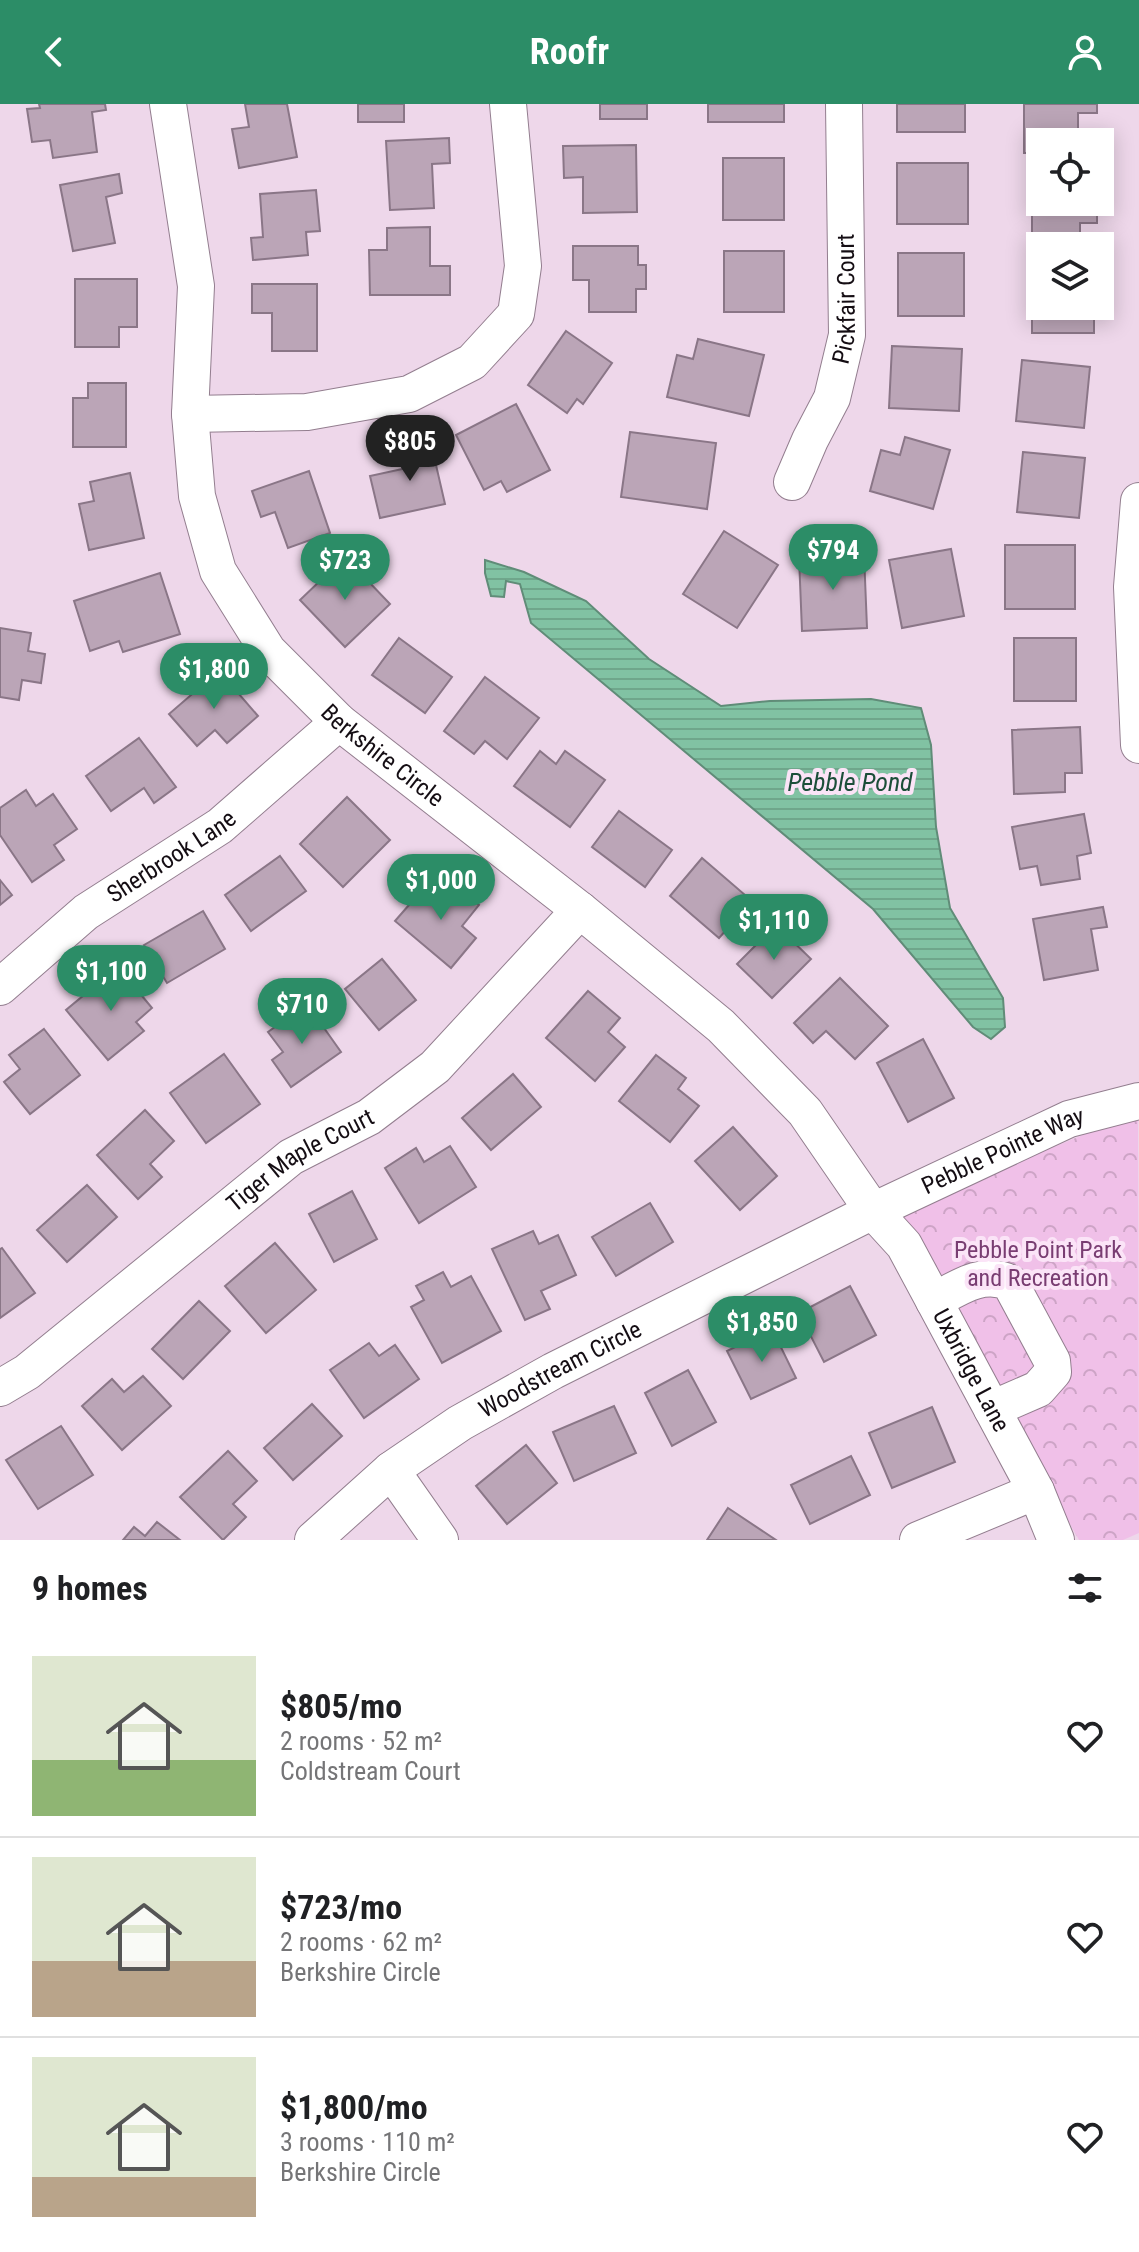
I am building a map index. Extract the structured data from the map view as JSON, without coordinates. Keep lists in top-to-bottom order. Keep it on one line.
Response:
{"streets":{"street":["Pickfair Court","Berkshire Circle","Sherbrook Lane","Pebble Pointe Way","Tiger Maple Court","Woodstream Circle","Uxbridge Lane"]},"crossings":[["Berkshire Circle","Sherbrook Lane"],["Berkshire Circle","Pebble Pointe Way"],["Berkshire Circle","Tiger Maple Court"],["Berkshire Circle","Woodstream Circle"],["Berkshire Circle","Uxbridge Lane"],["Pebble Pointe Way","Woodstream Circle"],["Pebble Pointe Way","Uxbridge Lane"],["Woodstream Circle","Uxbridge Lane"]],"water":["Pebble Pond"],"parks":["Pebble Point Park and Recreation"],"page":{"header":"Roofr","price":["$805","$794","$723","$1,800","$1,000","$1,110","$1,100","$710","$1,850"],"heading":"9 homes","list":[{"name":"$805/mo","note":"2 rooms · 52 m² · Coldstream Court"},{"name":"$723/mo","note":"2 rooms · 62 m² · Berkshire Circle"},{"name":"$1,800/mo","note":"3 rooms · 110 m² · Berkshire Circle"}]}}
